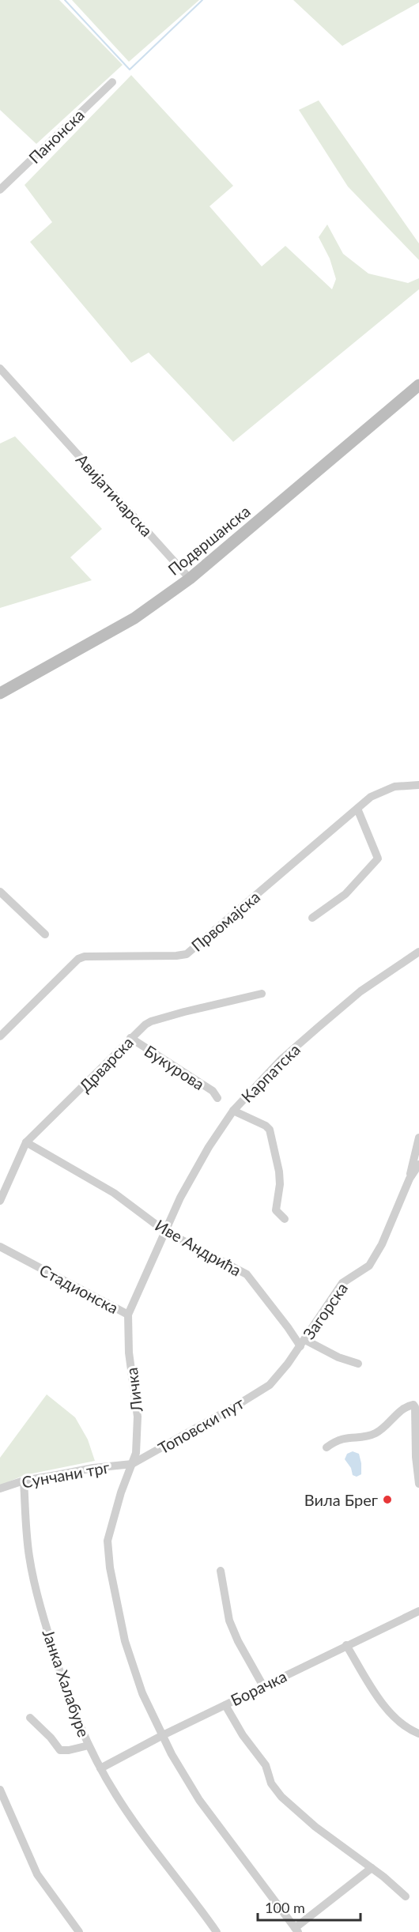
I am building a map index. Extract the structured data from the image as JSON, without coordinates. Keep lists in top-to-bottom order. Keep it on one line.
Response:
{"streets":{"street":["Панонска","Авијатичарска","Подвршанска","Првомајска","Дрварска","Букурова","Карпатска","Иве Андрића","Стадионска","Загорска","Личка","Топовски пут","Сунчани трг","Јанка Халабуре","Борачка"]},"crossings":[["Авијатичарска","Подвршанска"],["Дрварска","Букурова"],["Дрварска","Иве Андрића"],["Карпатска","Иве Андрића"],["Карпатска","Стадионска"],["Иве Андрића","Стадионска"],["Иве Андрића","Загорска"],["Стадионска","Личка"],["Загорска","Топовски пут"],["Личка","Топовски пут"],["Личка","Сунчани трг"],["Личка","Борачка"],["Топовски пут","Сунчани трг"],["Сунчани трг","Јанка Халабуре"],["Јанка Халабуре","Борачка"]],"places":["Вила Брег"],"scale_bar":"100 m"}
